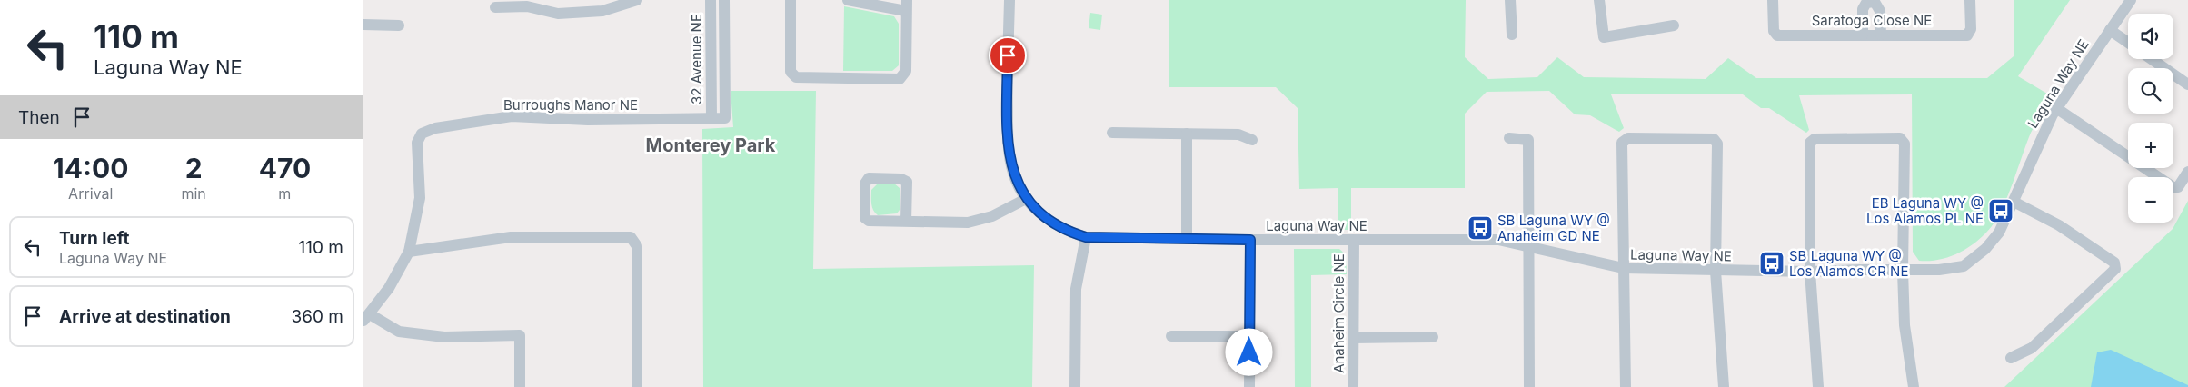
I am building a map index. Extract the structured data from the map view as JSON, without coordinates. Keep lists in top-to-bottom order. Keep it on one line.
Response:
{"streets":{"street":["Saratoga Close NE","32 Avenue NE","Laguna Way NE","Burroughs Manor NE","Anaheim Circle NE"]},"crossings":[["32 Avenue NE","Burroughs Manor NE"],["Laguna Way NE","Anaheim Circle NE"]],"districts":["Monterey Park"],"places":{"bus stop":["EB Laguna WY @ Los Alamos PL NE","SB Laguna WY @ Anaheim GD NE","SB Laguna WY @ Los Alamos CR NE"]},"page":{"turn":["110 m","Laguna Way NE"],"map_buttons":["+","−"],"then":"Then","eta":["14:00","Arrival","2","min","470","m"],"list":[{"name":"Turn left","note":"Laguna Way NE","value":"110 m"},{"name":"Arrive at destination","value":"360 m"}]}}
